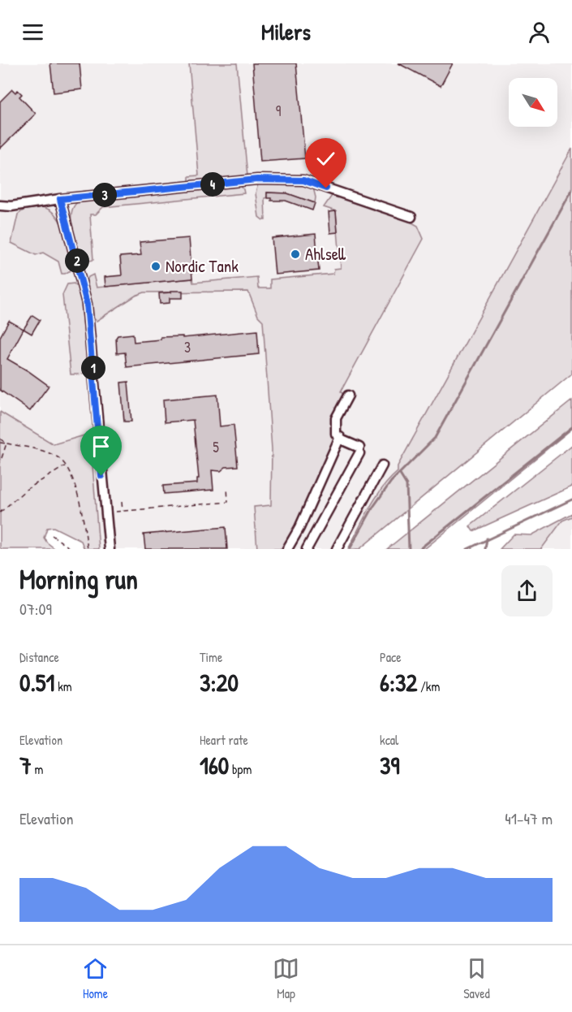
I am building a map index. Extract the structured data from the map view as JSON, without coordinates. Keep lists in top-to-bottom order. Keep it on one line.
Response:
{"places":["Ahlsell","Nordic Tank"],"house_numbers":["9","3","5"],"north":"bottom right","page":{"header":"Milers","pins":["4","3","2","1"],"heading":["Morning run","07:09"],"stats":[["Distance","0.51 km"],["Time","3:20"],["Pace","6:32 /km"],["Elevation","7 m"],["Heart rate","160 bpm"],["kcal","39"]],"chart":["Elevation","41–47 m"],"tabs":["Home","Map","Saved"]}}
